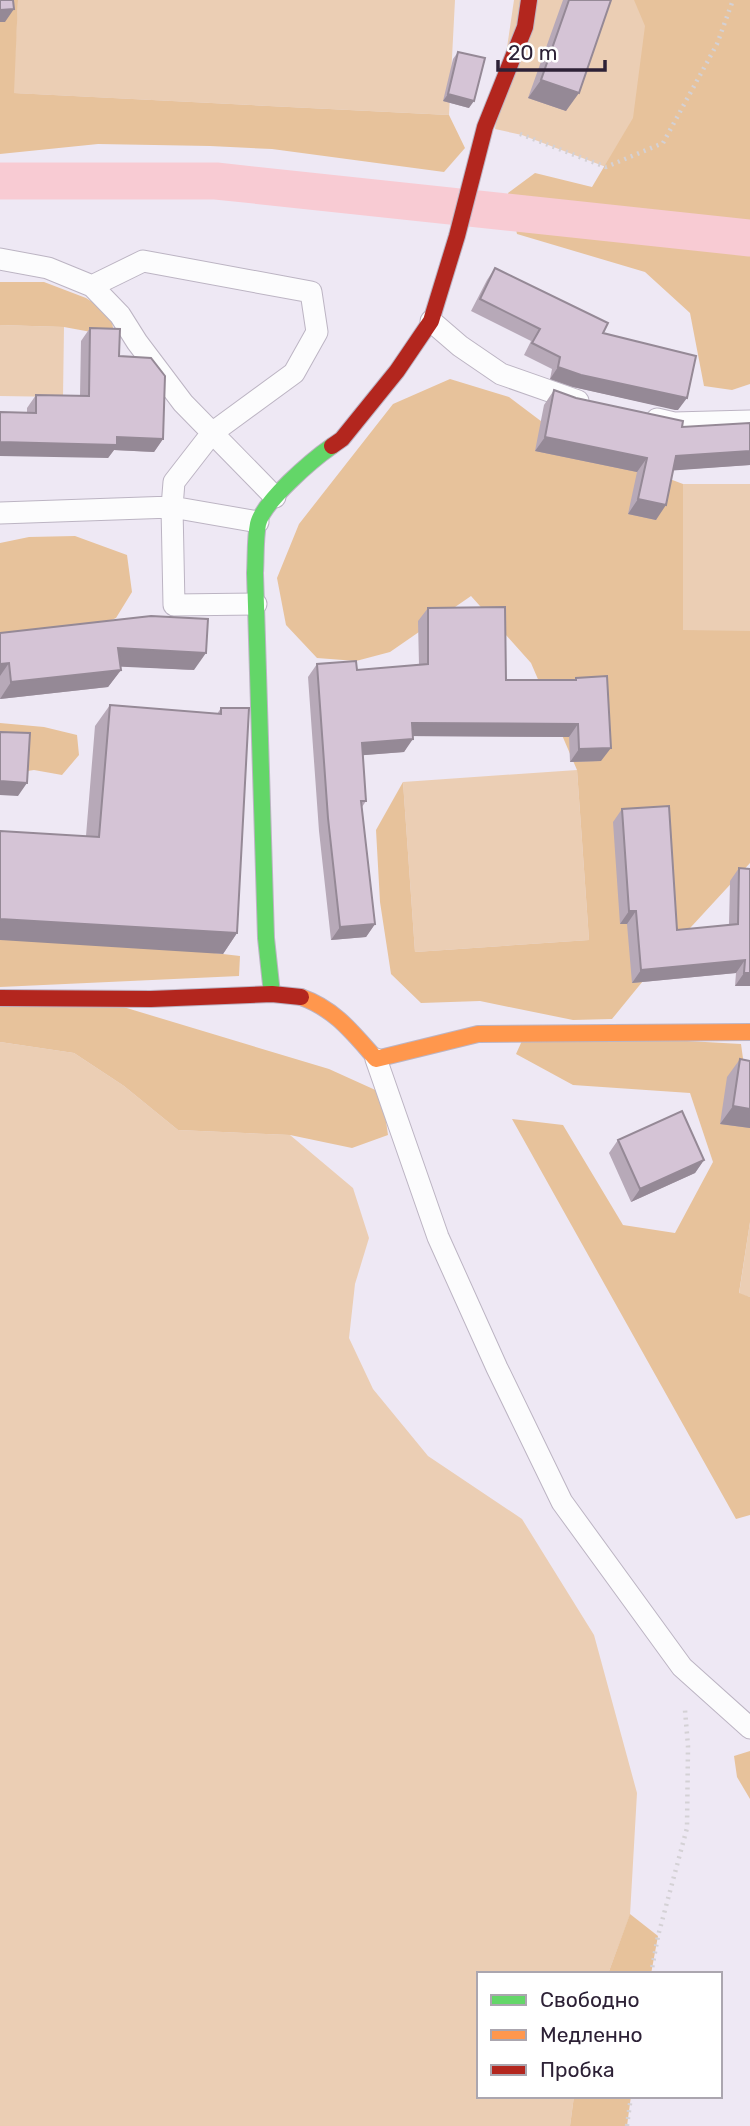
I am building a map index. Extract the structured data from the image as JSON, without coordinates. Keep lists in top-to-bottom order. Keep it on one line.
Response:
{"legend":["Свободно","Медленно","Пробка"],"scale_bar":"20 m"}
